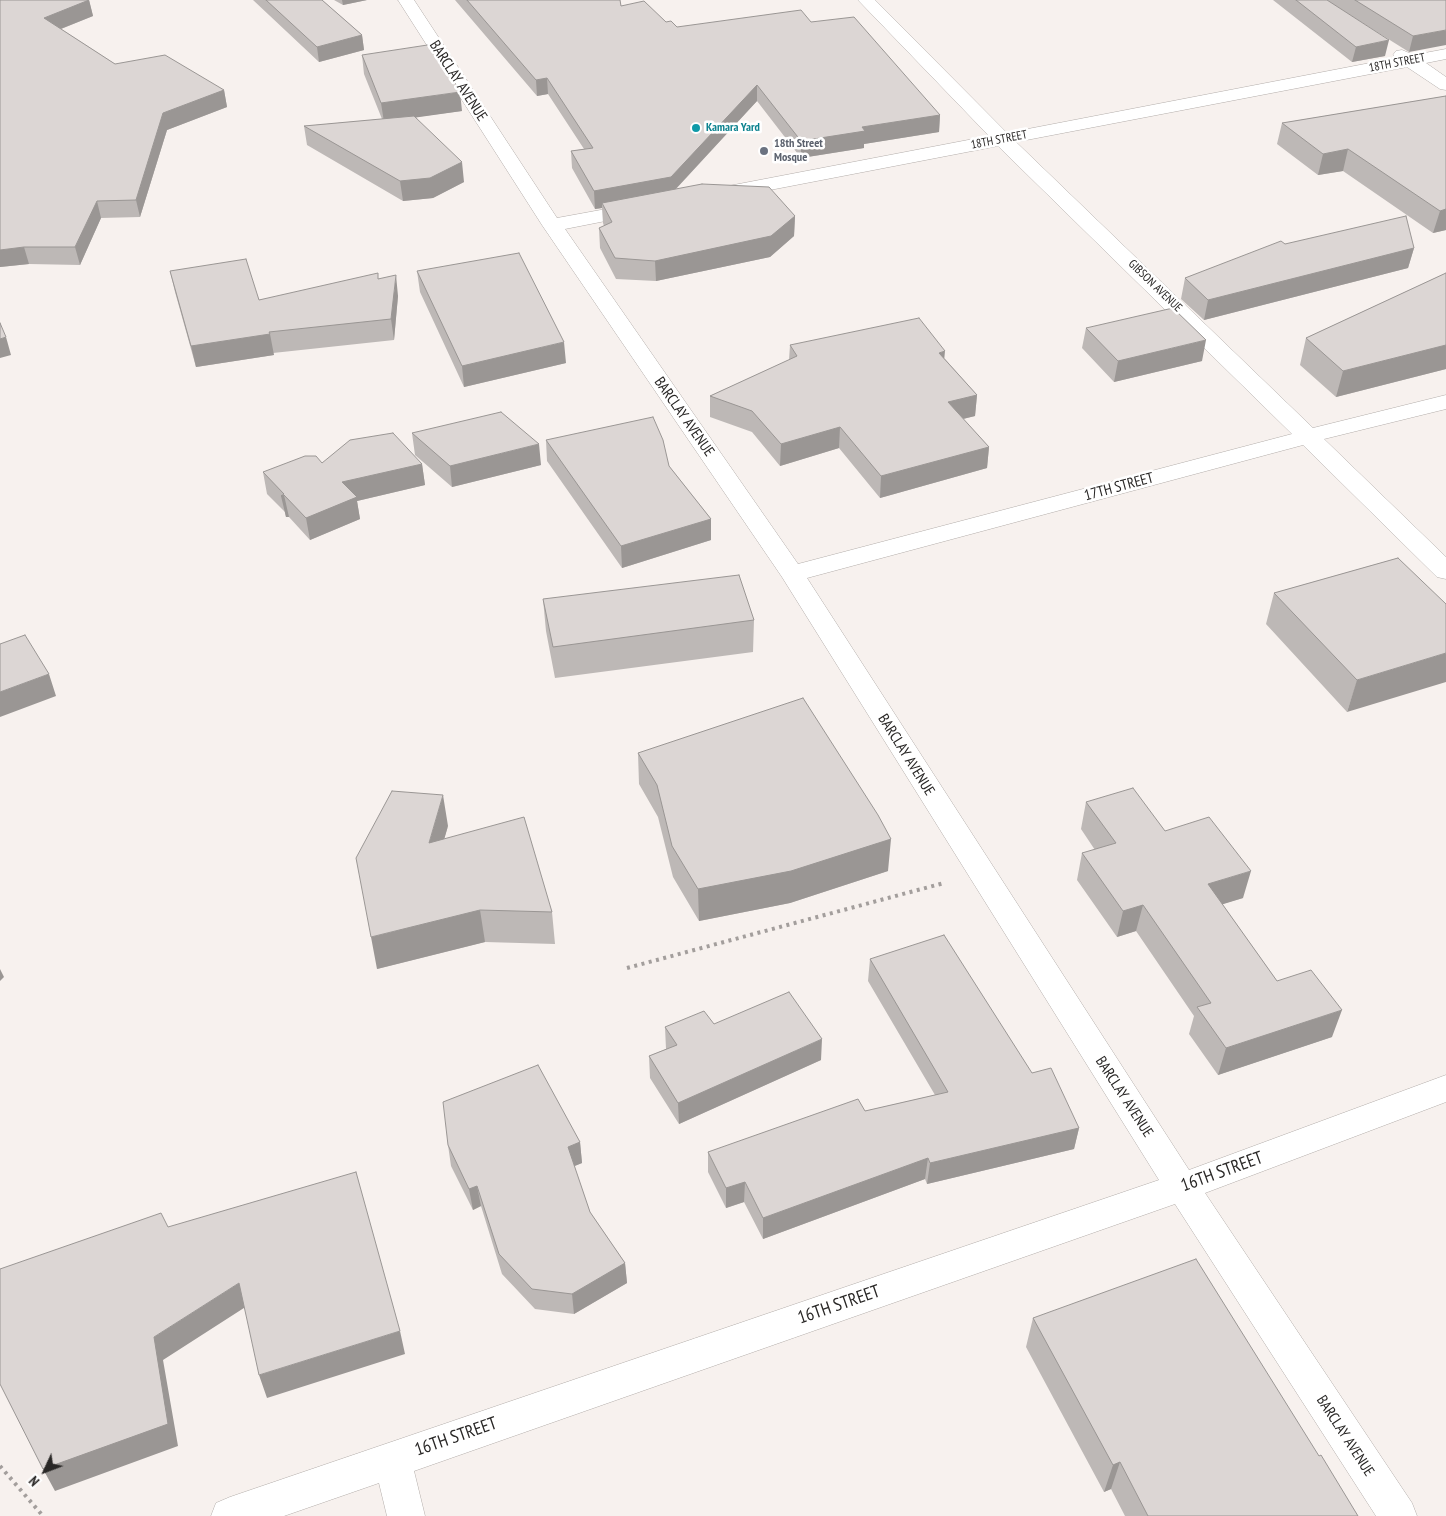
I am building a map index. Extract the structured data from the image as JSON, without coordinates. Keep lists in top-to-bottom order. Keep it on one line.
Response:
{"streets":{"street":["18TH STREET","BARCLAY AVENUE","GIBSON AVENUE","17TH STREET","16TH STREET"]},"crossings":[["18TH STREET","GIBSON AVENUE"],["BARCLAY AVENUE","17TH STREET"],["BARCLAY AVENUE","16TH STREET"],["GIBSON AVENUE","17TH STREET"]],"places":["Kamara Yard","18th Street Mosque"],"north":"bottom left"}
